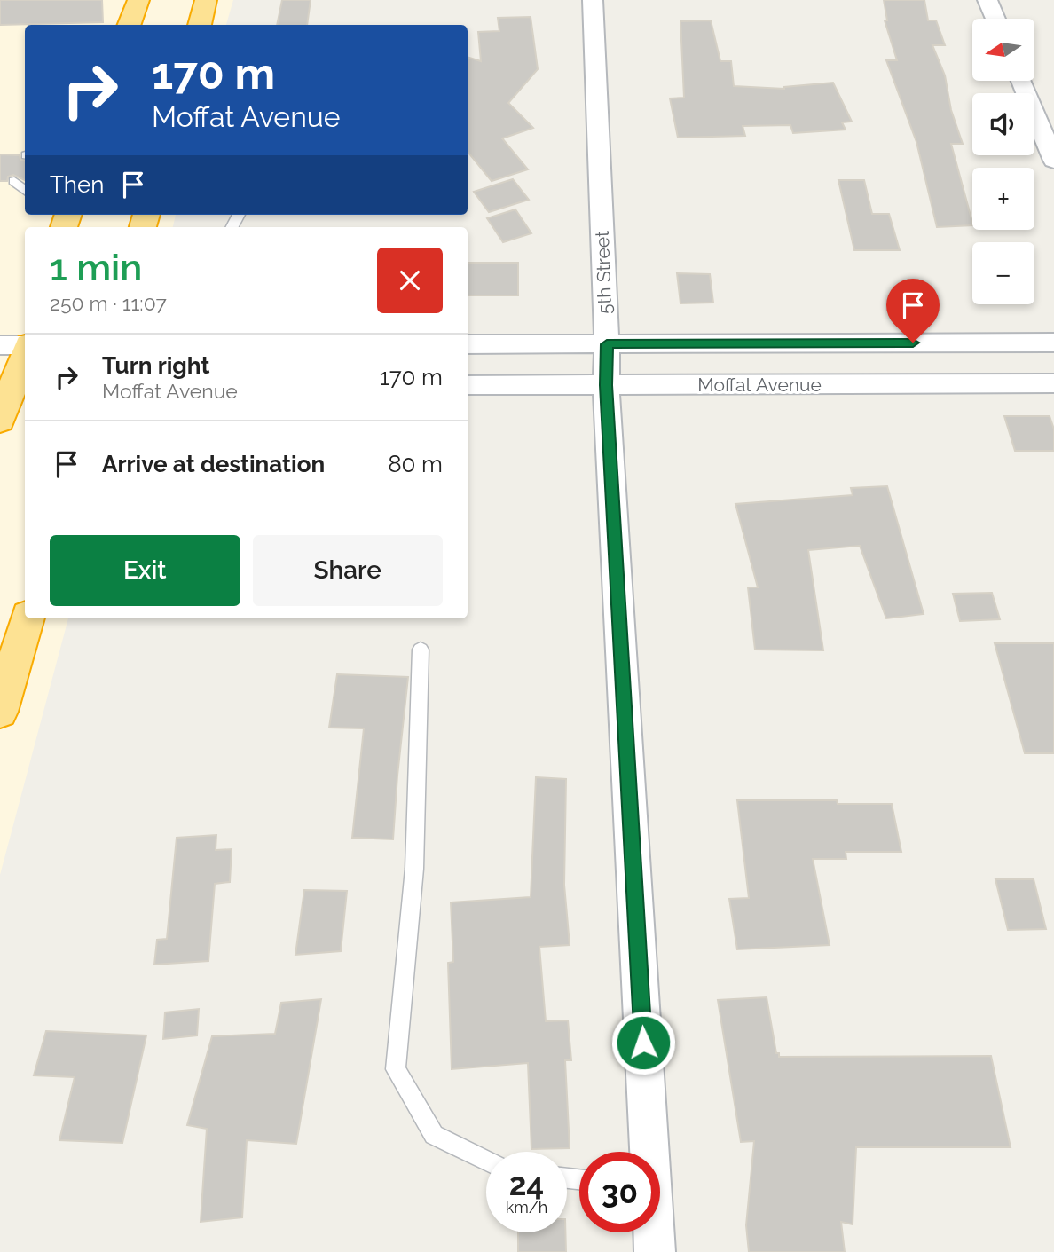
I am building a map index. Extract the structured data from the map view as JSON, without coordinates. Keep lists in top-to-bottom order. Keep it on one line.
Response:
{"streets":{"street":["5th Street","Moffat Avenue"]},"crossings":[["5th Street","Moffat Avenue"]],"north":"left","page":{"map_buttons":["+","−"],"turn":["170 m","Moffat Avenue"],"then":"Then","heading":["1 min","250 m · 11:07"],"list":[{"name":"Turn right","note":"Moffat Avenue","value":"170 m"},{"name":"Arrive at destination","value":"80 m"}],"buttons":["Exit","Share"],"speed":"24 km/h","limit":"30"}}
